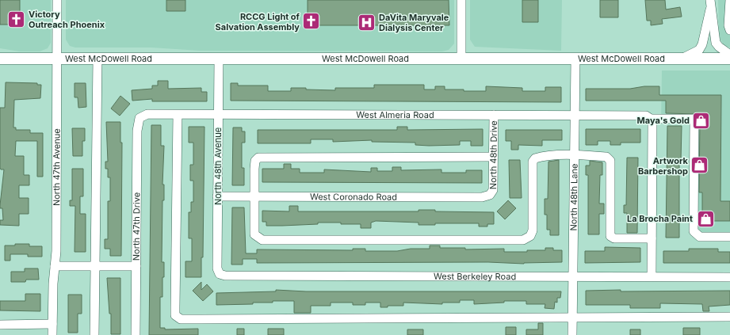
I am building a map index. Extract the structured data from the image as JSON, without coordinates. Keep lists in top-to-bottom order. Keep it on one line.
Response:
{"streets":{"main road":["West McDowell Road"],"street":["West Almeria Road","North 48th Drive","North 48th Avenue","North 47th Avenue","West Coronado Road","North 48th Lane","North 47th Drive","West Berkeley Road"]},"crossings":[["West McDowell Road","North 48th Avenue"],["West McDowell Road","North 47th Avenue"],["West McDowell Road","North 48th Lane"],["West Almeria Road","North 48th Drive"],["West Almeria Road","North 48th Avenue"],["West Almeria Road","North 48th Lane"],["West Almeria Road","North 47th Drive"],["North 48th Drive","West Coronado Road"],["North 48th Avenue","West Coronado Road"],["North 48th Avenue","West Berkeley Road"],["North 48th Lane","West Berkeley Road"]],"places":{"church":["Victory Outreach Phoenix","RCCG Light of Salvation Assembly"],"hospital":["DaVita Maryvale Dialysis Center"],"shop":["Maya's Gold","Artwork Barbershop","La Brocha Paint"]}}
